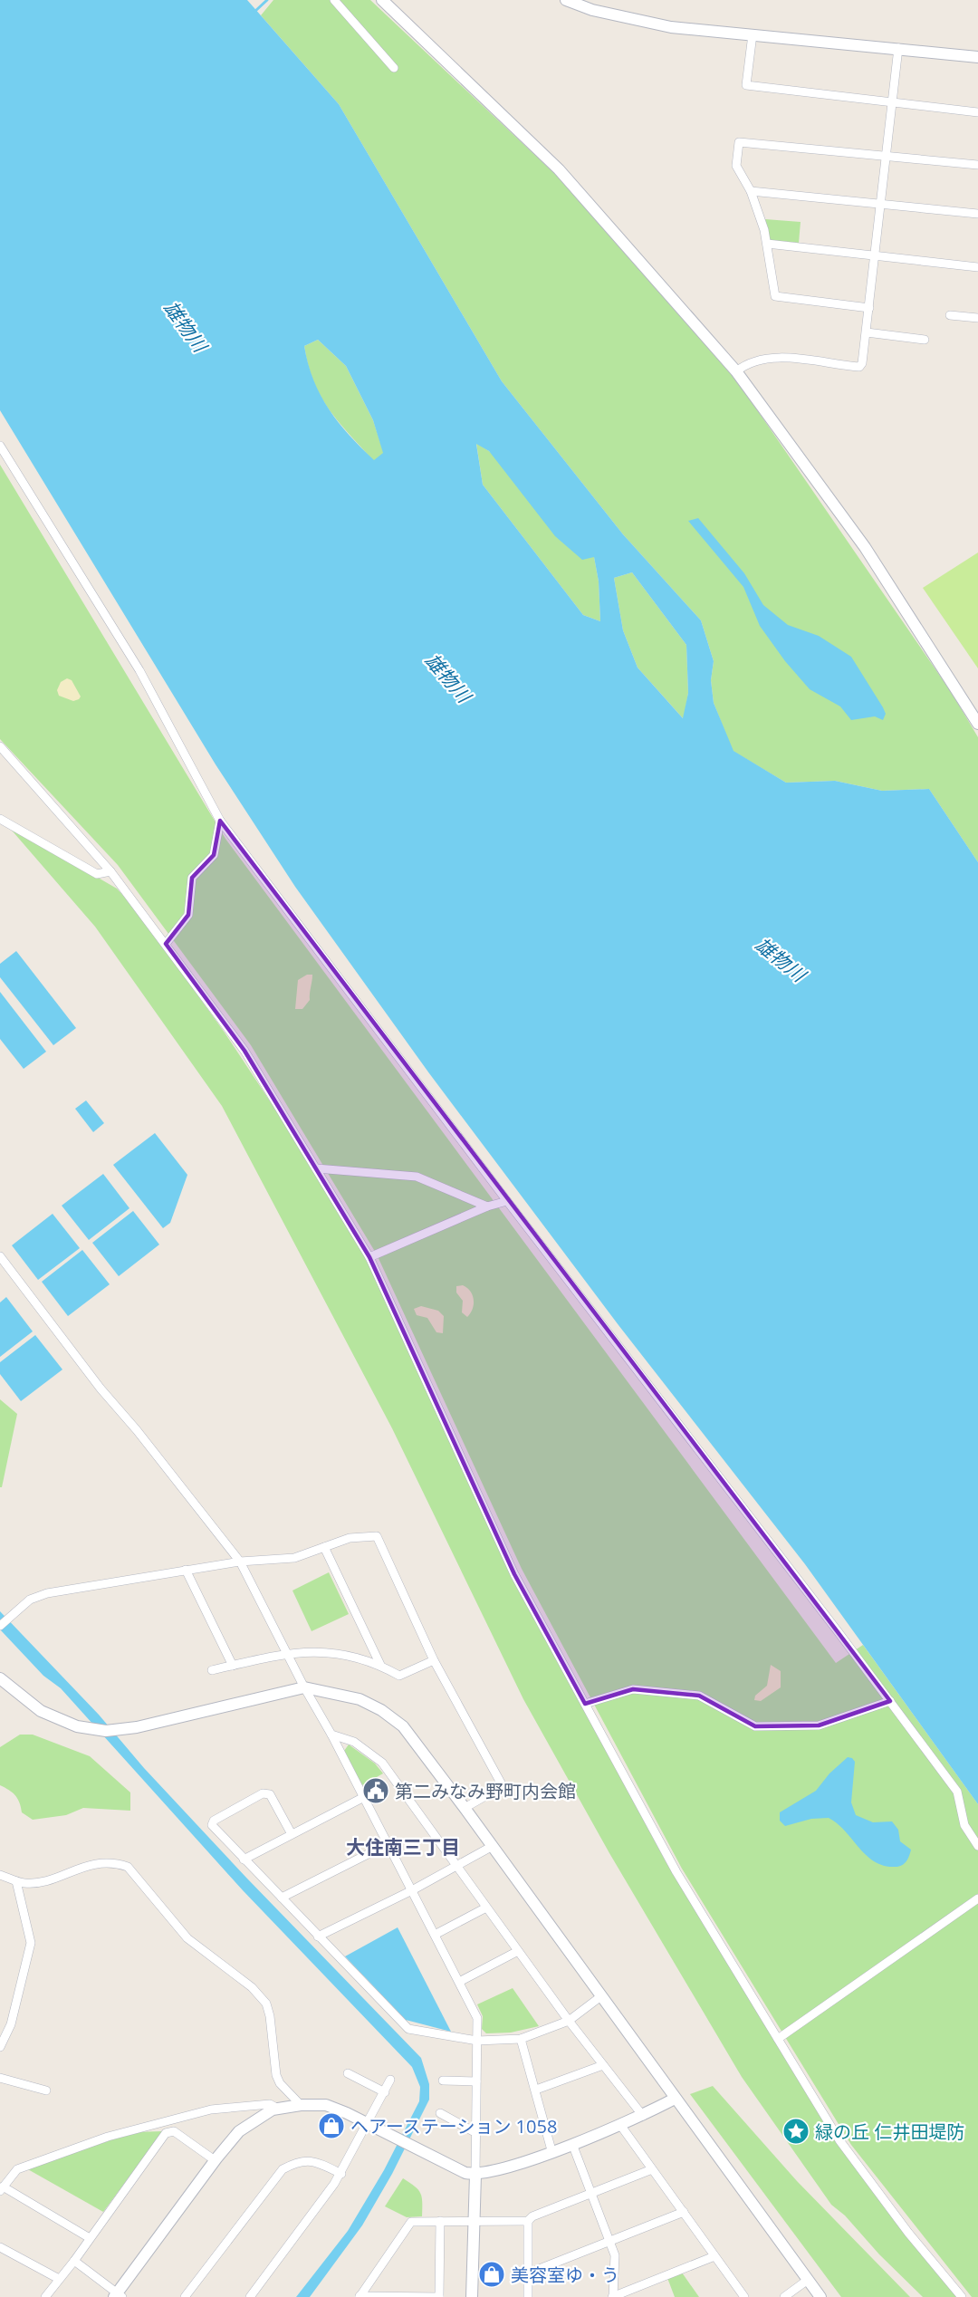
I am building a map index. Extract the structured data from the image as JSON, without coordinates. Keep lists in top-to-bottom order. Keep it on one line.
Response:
{"districts":["大住南三丁目"],"water":["雄物川"],"places":{"public building":["第二みなみ野町内会館"],"shop":["ヘアーステーション 1058","美容室ゆ・う"],"place":["緑の丘 仁井田堤防"]}}
